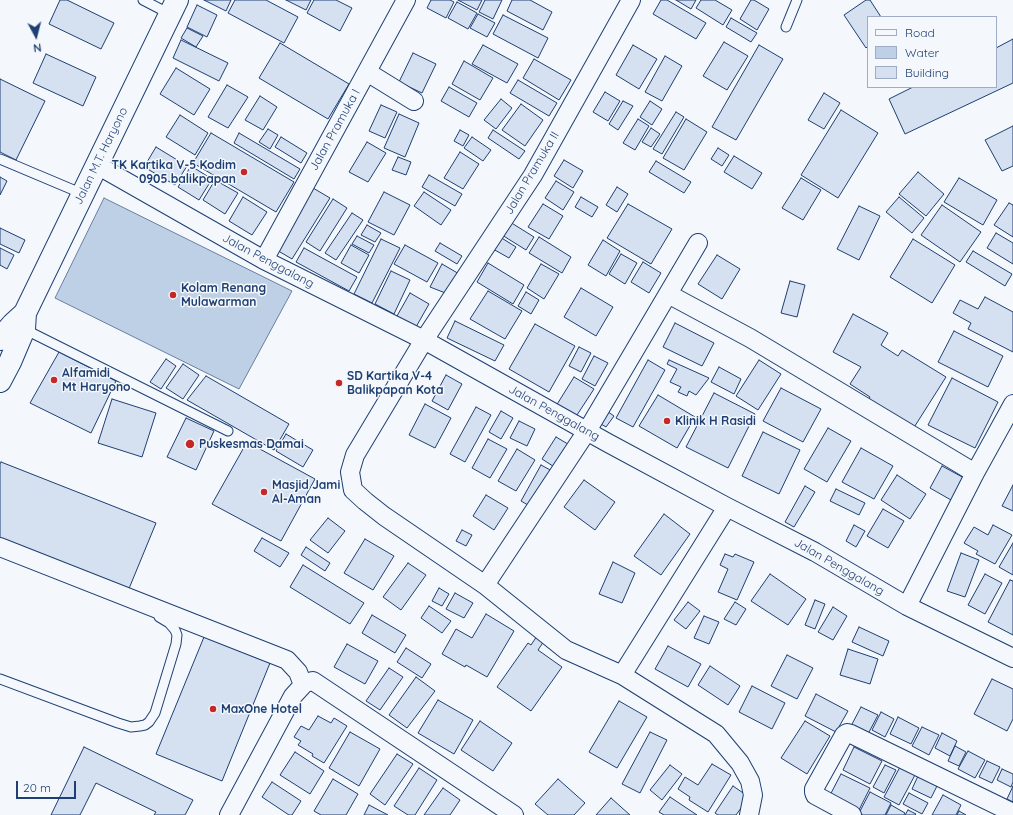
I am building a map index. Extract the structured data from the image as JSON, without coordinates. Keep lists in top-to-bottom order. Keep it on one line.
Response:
{"streets":{"main road":["Jalan M.T. Haryono"],"street":["Jalan Pramuka I","Jalan Pramuka II","Jalan Penggalang"]},"crossings":[["Jalan Pramuka I","Jalan Penggalang"],["Jalan M.T. Haryono","Jalan Penggalang"],["Jalan Pramuka II","Jalan Penggalang"]],"places":["TK Kartika V-5 Kodim 0905 balikpapan","Kolam Renang Mulawarman","Alfamidi Mt Haryono","SD Kartika V-4 Balikpapan Kota","Klinik H Rasidi","Puskesmas Damai","Masjid Jami Al-Aman","MaxOne Hotel"],"legend":["Road","Water","Building"],"scale_bar":"20 m","north":"bottom"}
